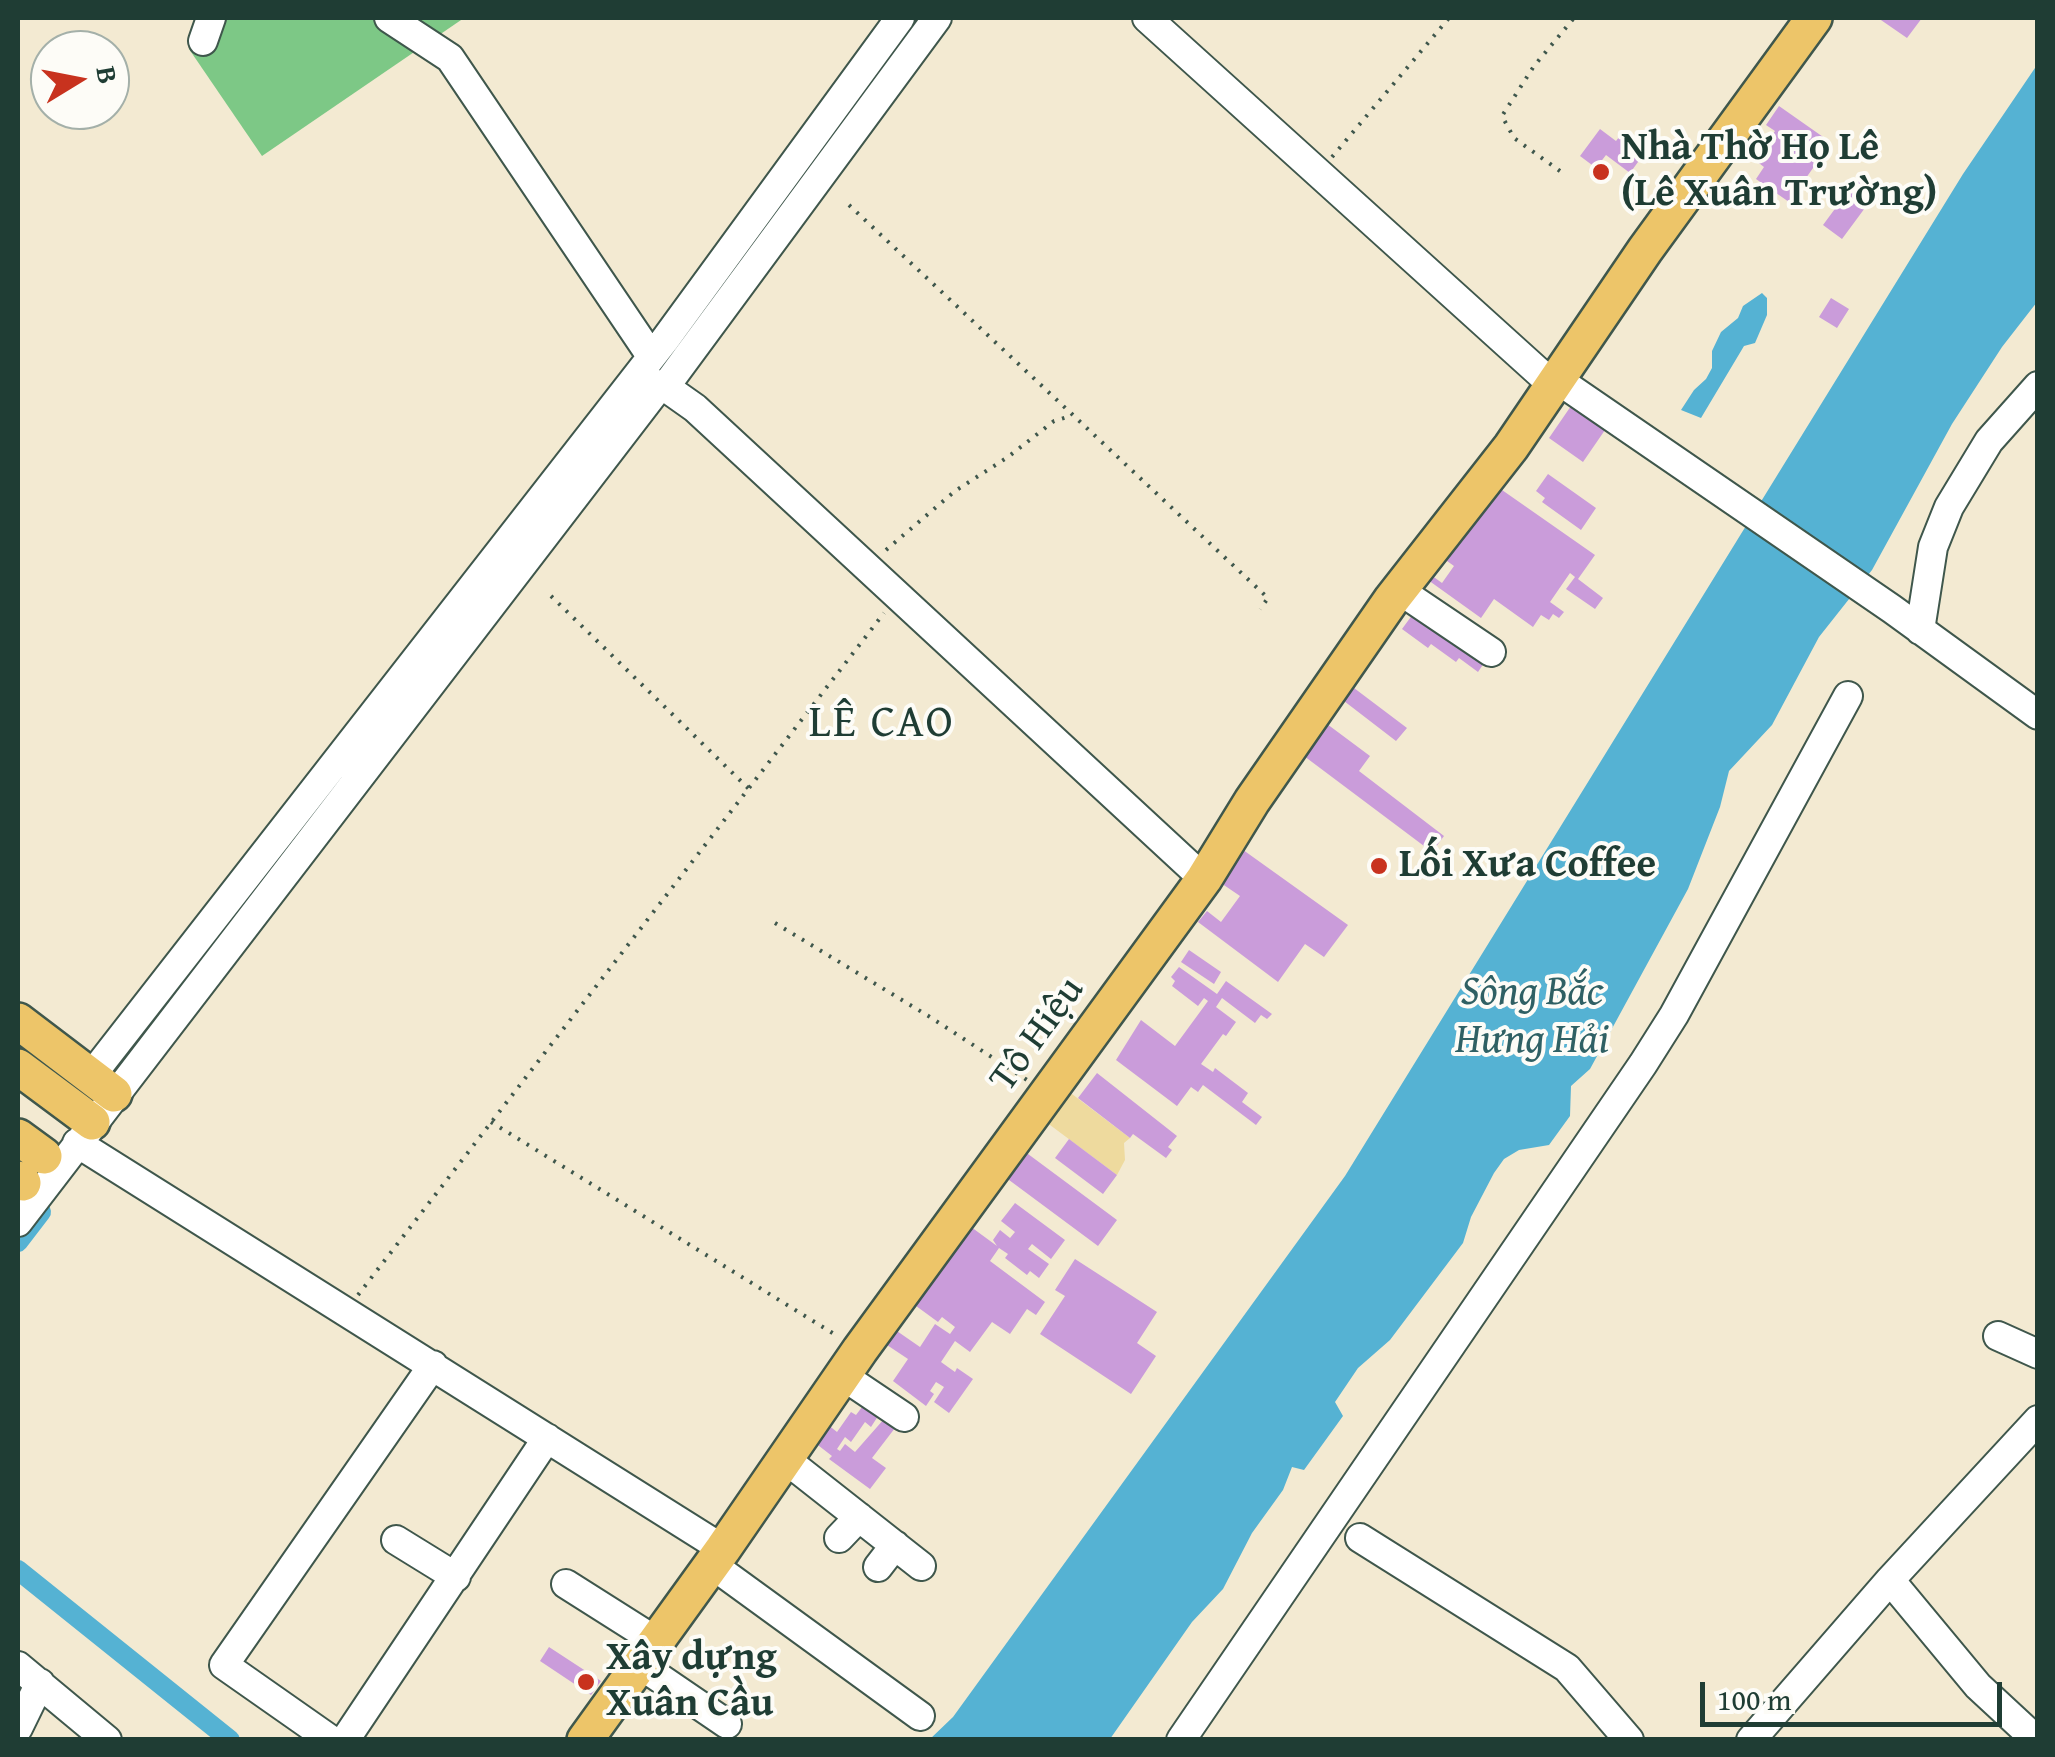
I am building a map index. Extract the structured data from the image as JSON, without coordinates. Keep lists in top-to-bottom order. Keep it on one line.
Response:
{"streets":{"main road":["Tô Hiệu"]},"districts":["LÊ CAO"],"water":["Sông Bắc Hưng Hải"],"places":["Nhà Thờ Họ Lê (Lê Xuân Trường)","Lối Xưa Coffee","Xây dựng Xuân Cầu"],"scale_bar":"100 m","north":"right"}
